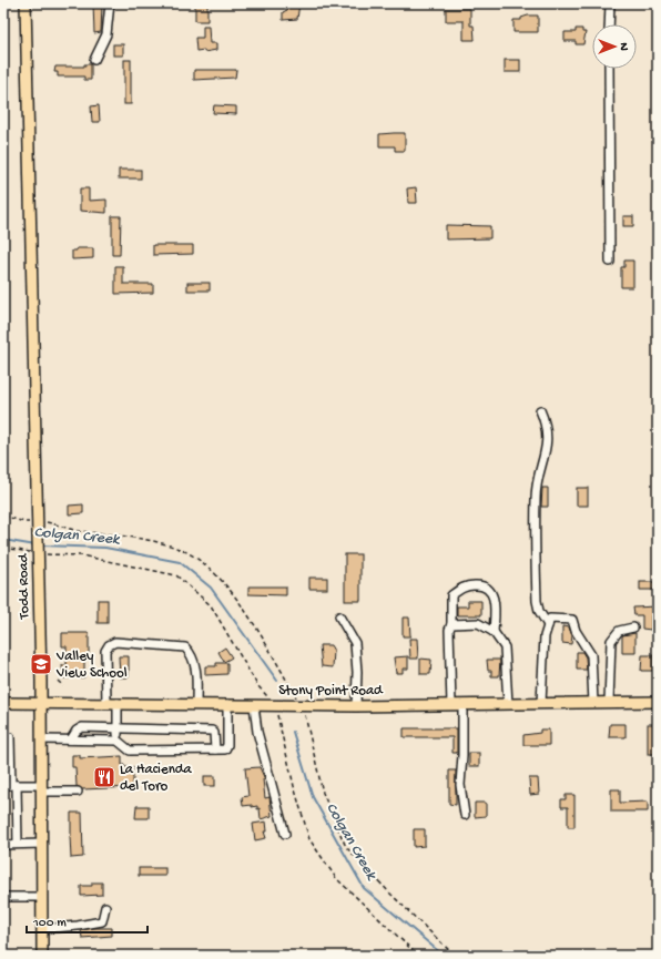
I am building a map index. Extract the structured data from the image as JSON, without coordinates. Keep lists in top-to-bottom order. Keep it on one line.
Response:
{"streets":{"main road":["Todd Road","Stony Point Road"]},"crossings":[["Todd Road","Stony Point Road"]],"water":["Colgan Creek"],"places":{"school or university":["Valley View School"],"restaurant":["La Hacienda del Toro"]},"scale_bar":"100 m","north":"right"}
